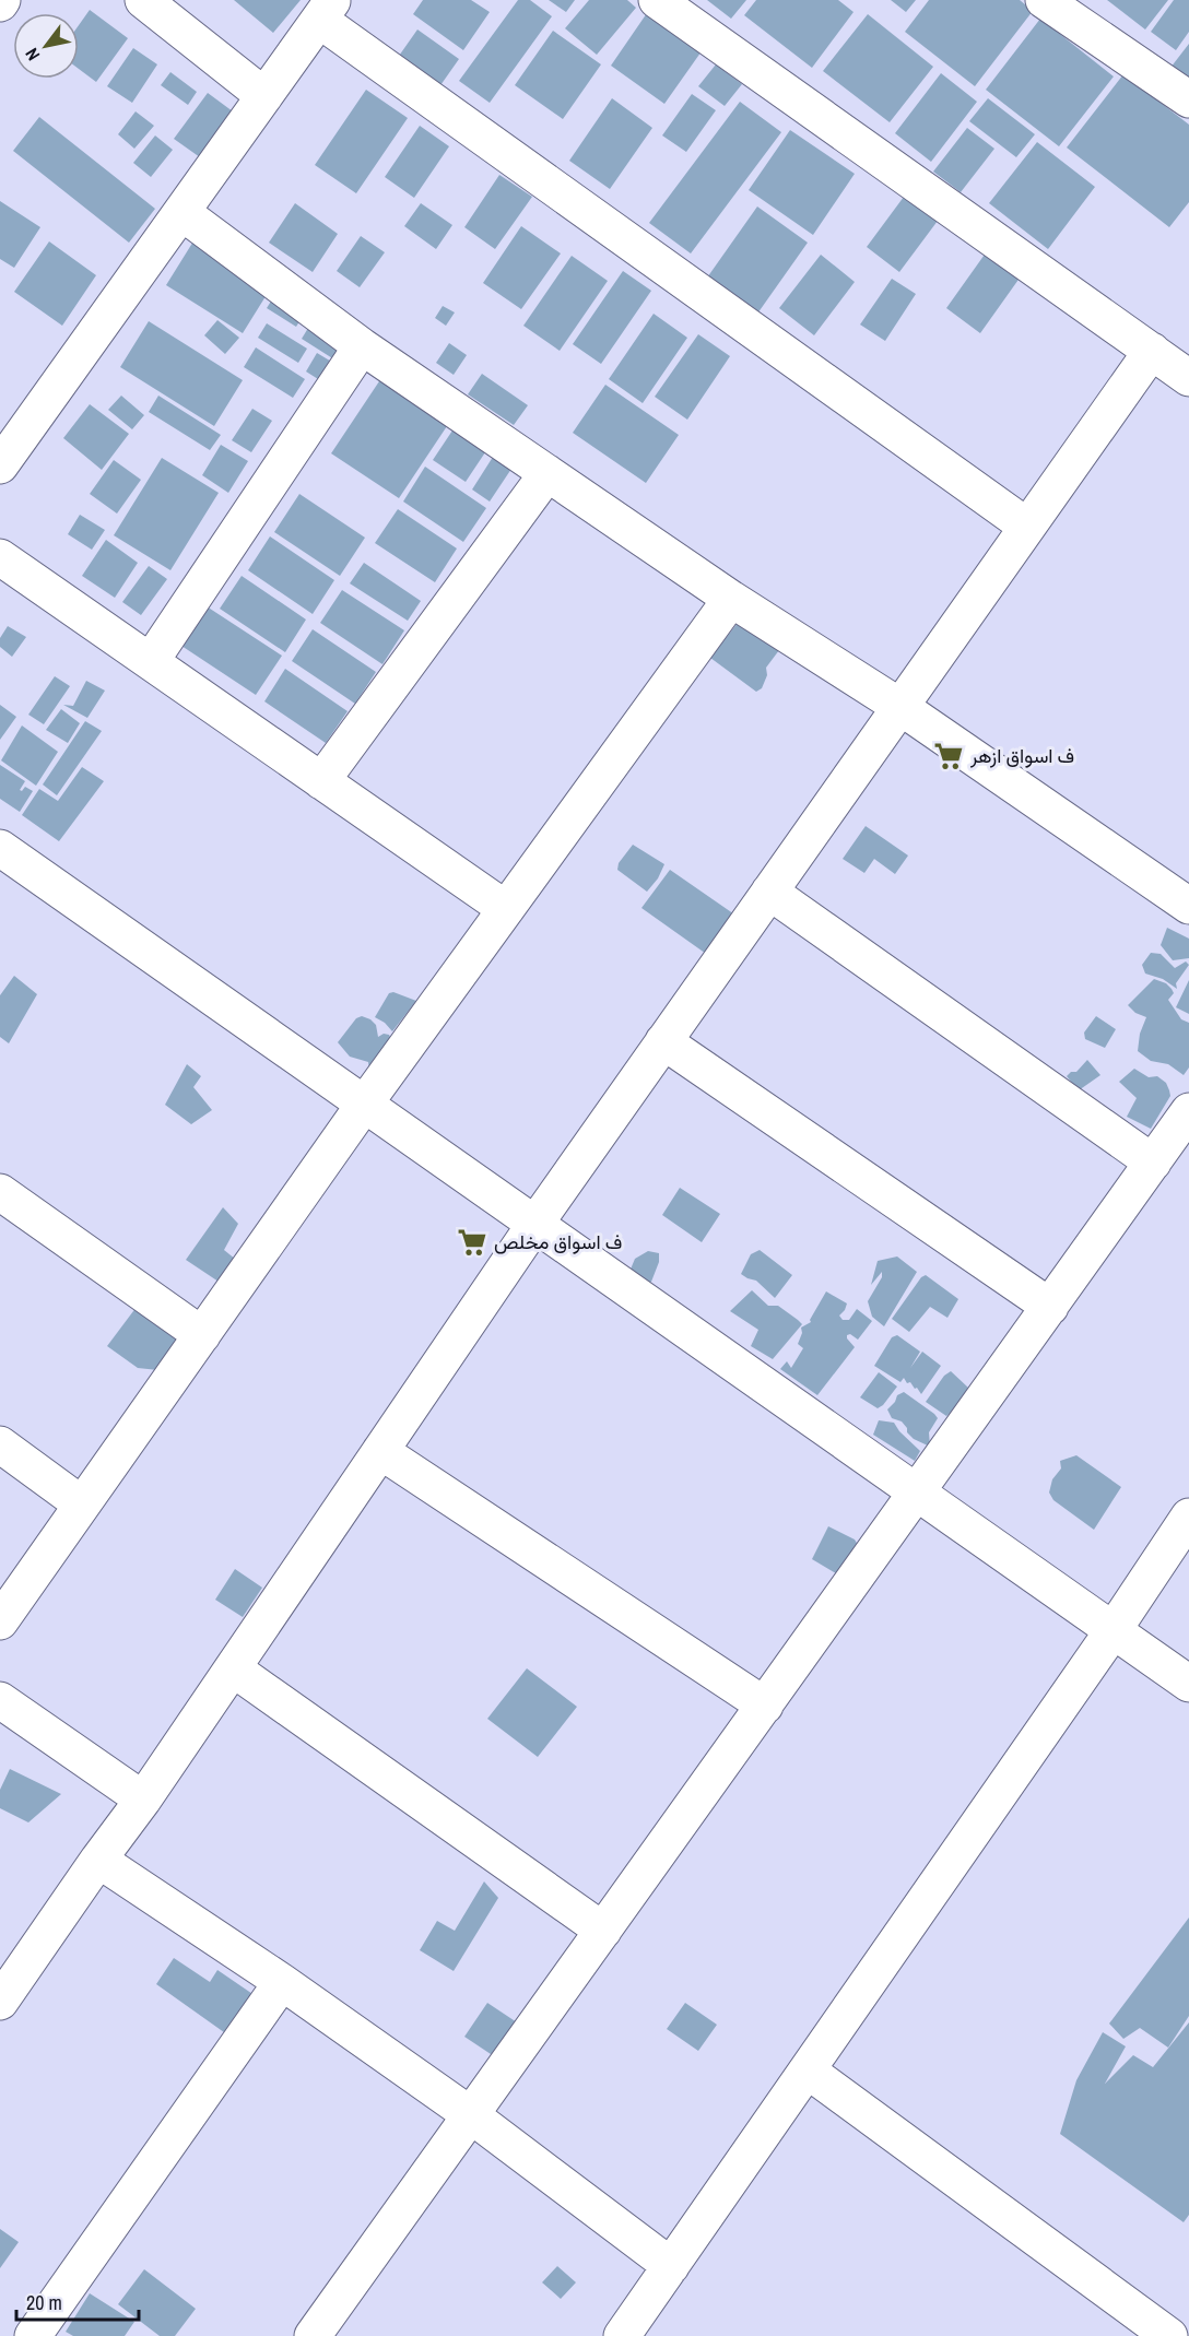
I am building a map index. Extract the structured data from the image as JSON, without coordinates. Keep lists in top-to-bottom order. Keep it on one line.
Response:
{"places":{"supermarket":["ف اسواق ازهر","ف اسواق مخلص"]},"scale_bar":"20 m","north":"bottom left"}
